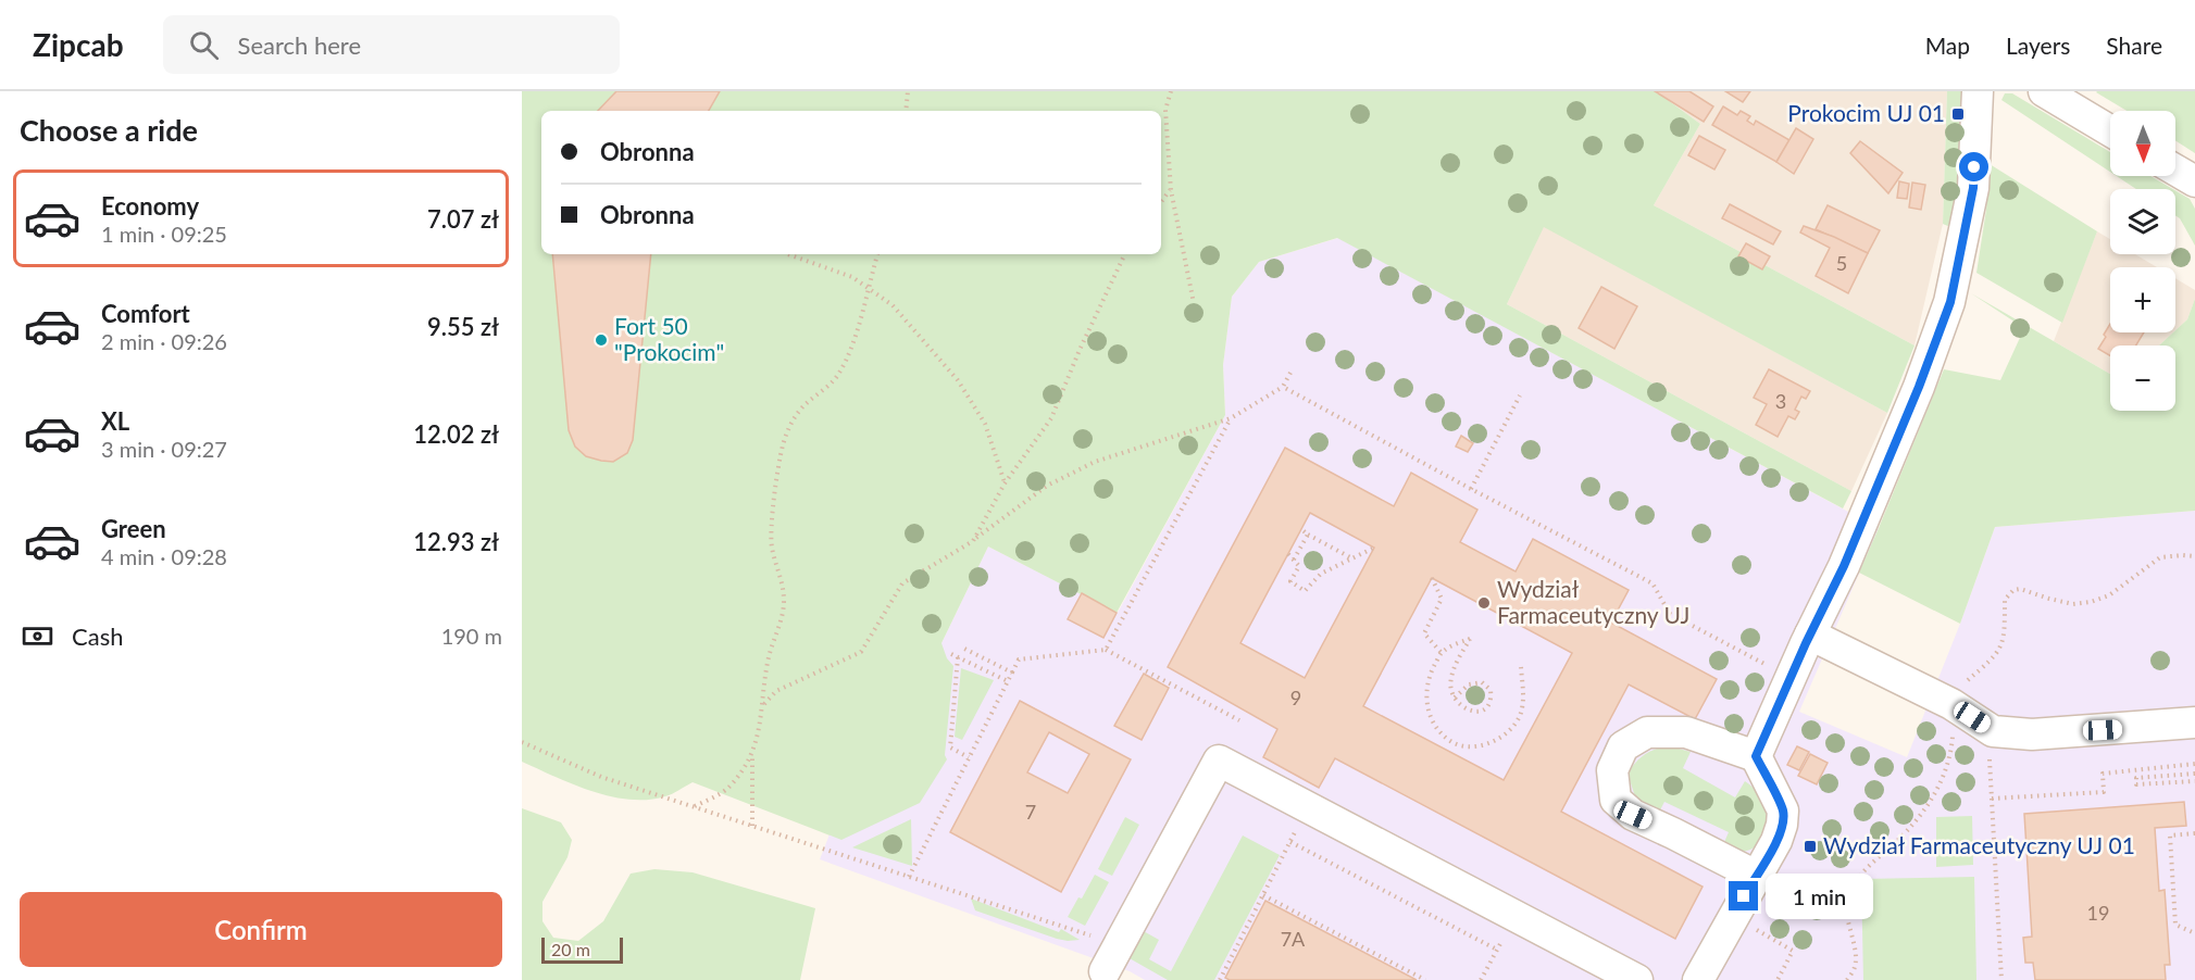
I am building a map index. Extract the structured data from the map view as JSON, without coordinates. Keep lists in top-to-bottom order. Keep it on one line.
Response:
{"places":{"transit":["Prokocim UJ 01","Wydział Farmaceutyczny UJ 01"],"other":["Fort 50 \"Prokocim\"","Wydział Farmaceutyczny UJ"]},"house_numbers":["5","3","9","7","19","7A"],"scale_bar":"20 m","north":"bottom","page":{"header":"Zipcab","search":"Search here","nav":["Map","Layers","Share"],"heading":"Choose a ride","map_buttons":["+","−"],"banner":["Obronna","Obronna"],"list":[{"name":"Economy","note":"1 min · 09:25","value":"7.07 zł"},{"name":"Comfort","note":"2 min · 09:26","value":"9.55 zł"},{"name":"XL","note":"3 min · 09:27","value":"12.02 zł"},{"name":"Green","note":"4 min · 09:28","value":"12.93 zł"}],"pay":["Cash","190 m"],"bubble":"1 min","buttons":"Confirm","scale":"20 m"}}
